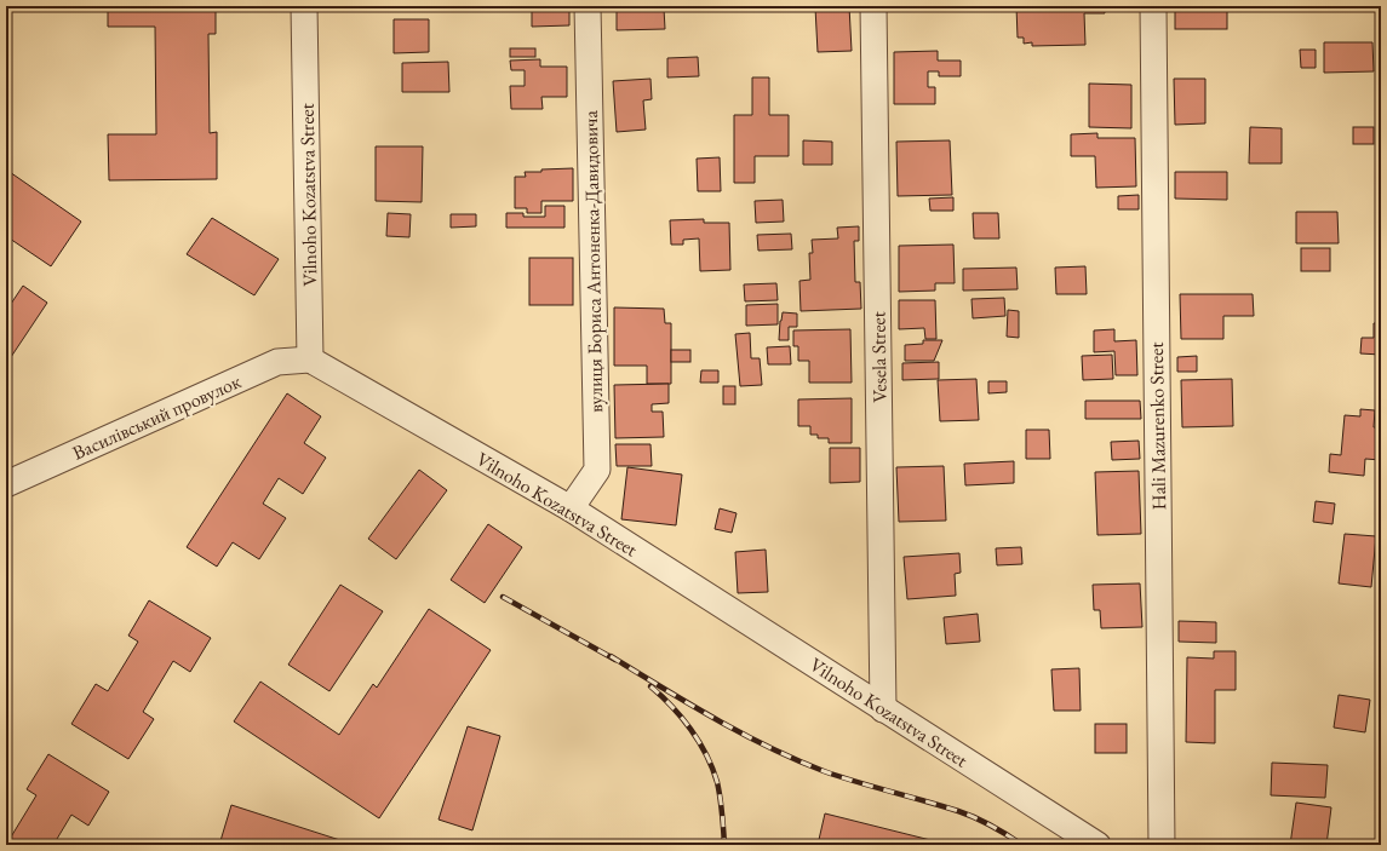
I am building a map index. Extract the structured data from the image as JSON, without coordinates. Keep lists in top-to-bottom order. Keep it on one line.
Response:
{"streets":{"street":["Vilnoho Kozatstva Street","вулиця Бориса Антоненка-Давидовича","Vesela Street","Василівський провулок","Hali Mazurenko Street"]},"crossings":[["Vilnoho Kozatstva Street","вулиця Бориса Антоненка-Давидовича"],["Vilnoho Kozatstva Street","Vesela Street"],["Vilnoho Kozatstva Street","Василівський провулок"]]}
